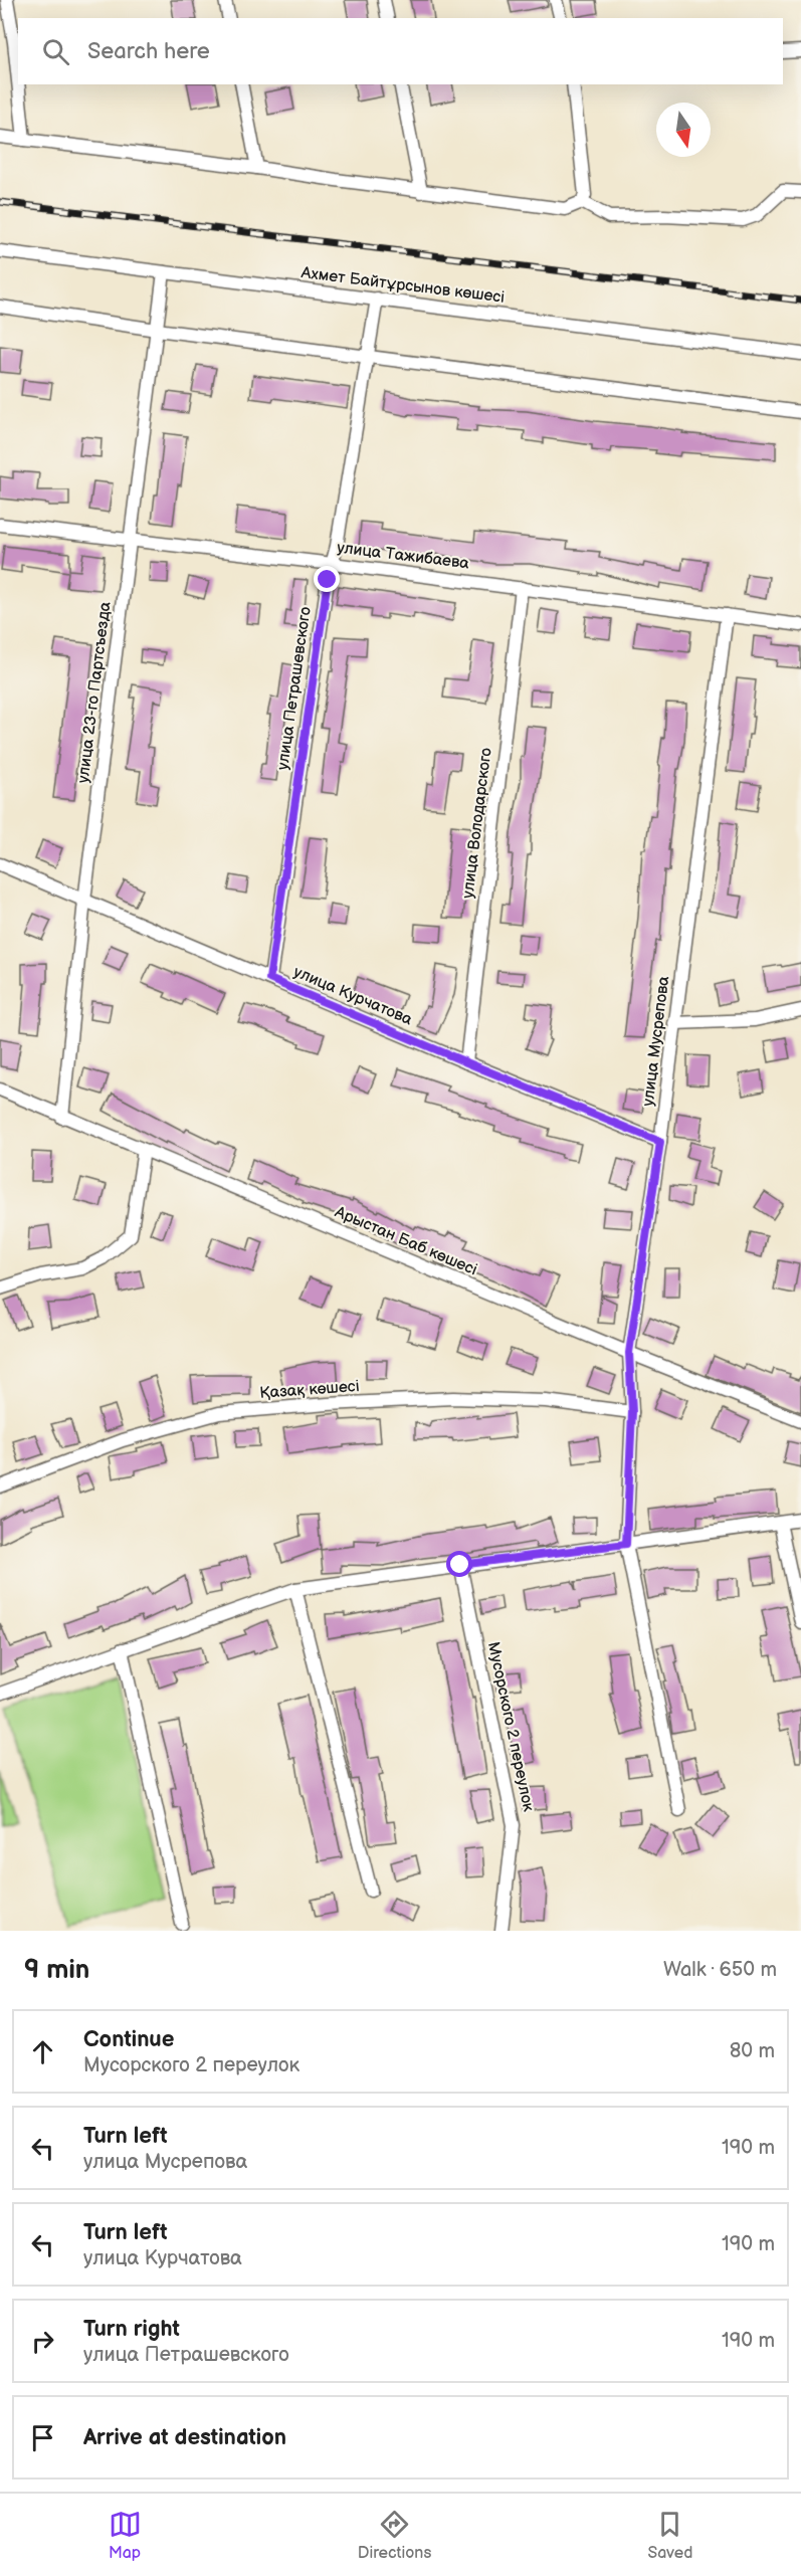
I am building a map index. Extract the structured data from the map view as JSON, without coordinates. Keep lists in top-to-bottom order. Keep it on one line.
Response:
{"streets":{"street":["Ахмет Байтұрсынов көшесі","улица Тажибаева","улица Петрашевского","улица 23-го Партсъезда","улица Володарского","улица Курчатова","улица Мусрепова","Арыстан Баб көшесі","Қазақ көшесі","Мусорского 2 переулок"]},"crossings":[["Ахмет Байтұрсынов көшесі","улица Петрашевского"],["Ахмет Байтұрсынов көшесі","улица 23-го Партсъезда"],["улица Тажибаева","улица Петрашевского"],["улица Тажибаева","улица 23-го Партсъезда"],["улица Тажибаева","улица Володарского"],["улица Тажибаева","улица Мусрепова"],["улица Петрашевского","улица Курчатова"],["улица 23-го Партсъезда","улица Курчатова"],["улица 23-го Партсъезда","Арыстан Баб көшесі"],["улица Володарского","улица Курчатова"],["улица Курчатова","улица Мусрепова"],["улица Мусрепова","Арыстан Баб көшесі"],["улица Мусрепова","Қазақ көшесі"]],"north":"bottom","page":{"search":"Search here","heading":["9 min","Walk · 650 m"],"list":[["Continue","Мусорского 2 переулок","80 m"],["Turn left","улица Мусрепова","190 m"],["Turn left","улица Курчатова","190 m"],["Turn right","улица Петрашевского","190 m"],"Arrive at destination"],"nav":["Map","Directions","Saved"]}}
